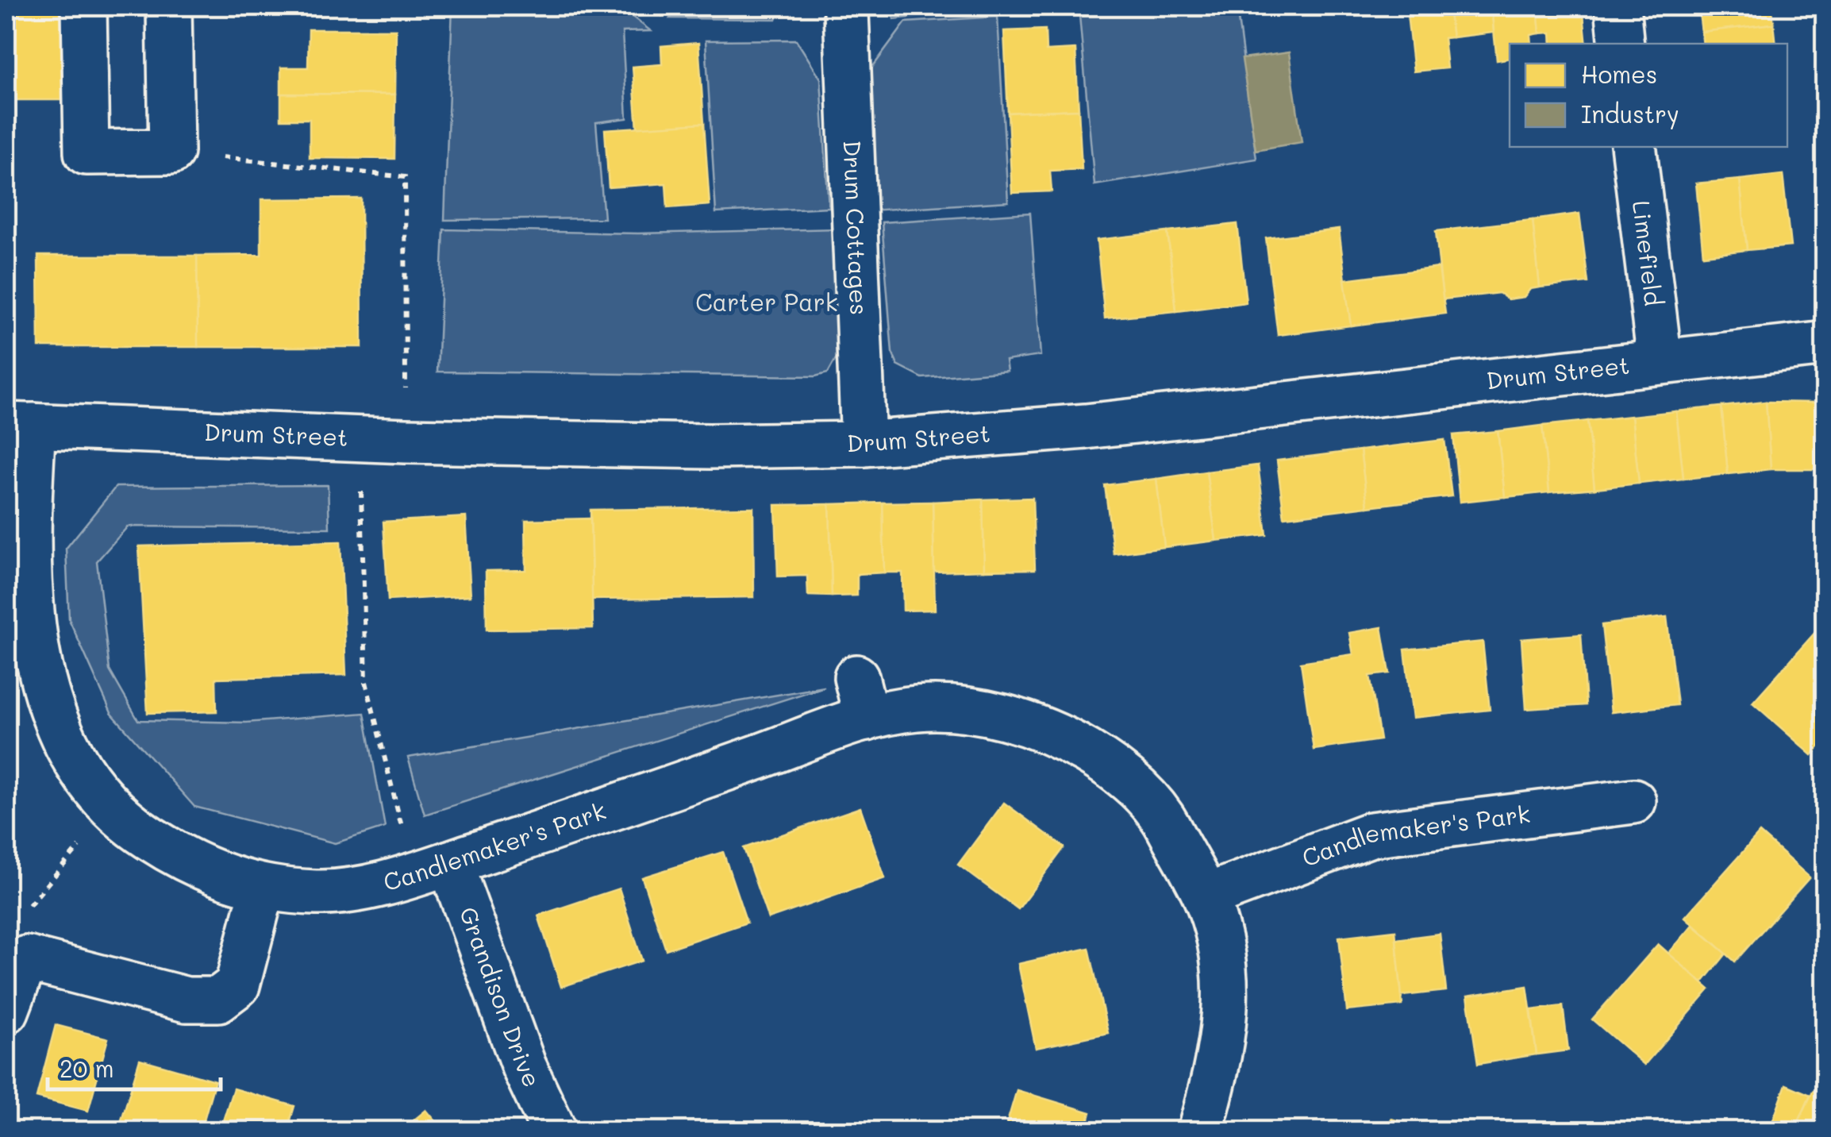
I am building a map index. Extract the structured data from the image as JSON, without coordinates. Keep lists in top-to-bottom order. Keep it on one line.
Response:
{"streets":{"street":["Drum Cottages","Limefield","Drum Street","Candlemaker's Park","Grandison Drive"]},"crossings":[["Drum Cottages","Drum Street"],["Limefield","Drum Street"],["Drum Street","Candlemaker's Park"],["Candlemaker's Park","Grandison Drive"]],"parks":["Carter Park"],"legend":["Homes","Industry"],"scale_bar":"20 m"}
